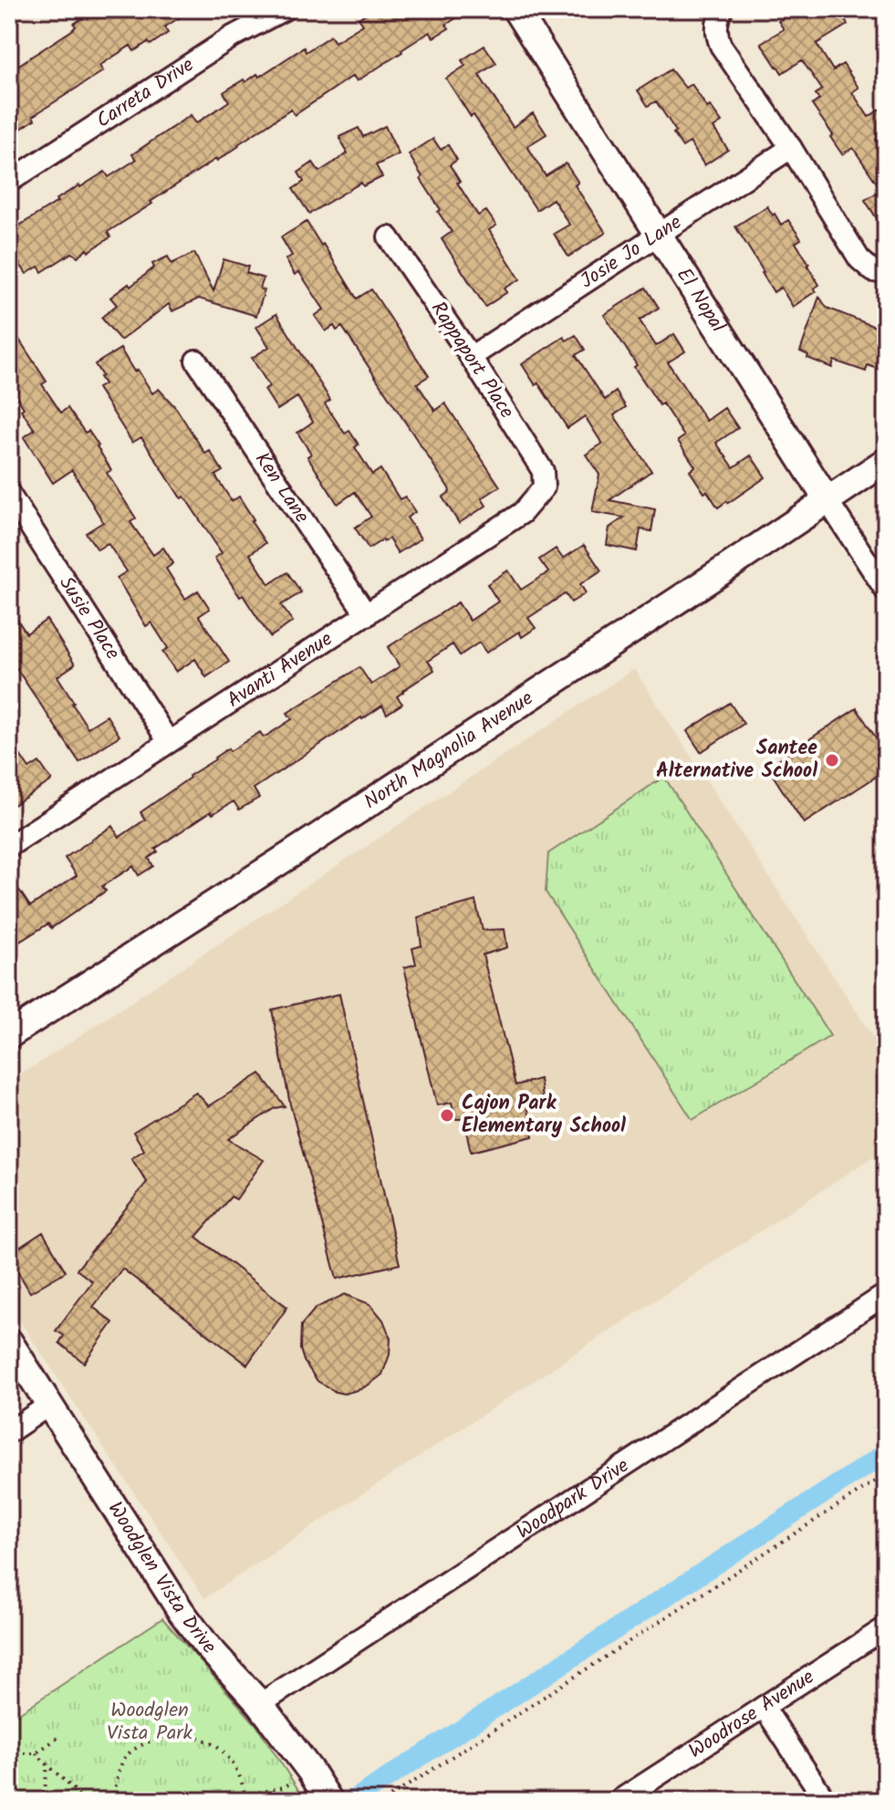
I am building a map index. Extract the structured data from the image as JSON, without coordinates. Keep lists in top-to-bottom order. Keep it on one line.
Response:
{"streets":{"main road":["El Nopal","North Magnolia Avenue","Woodglen Vista Drive"],"street":["Carreta Drive","Josie Jo Lane","Rappaport Place","Ken Lane","Susie Place","Avanti Avenue","Woodpark Drive","Woodrose Avenue"]},"crossings":[["Josie Jo Lane","El Nopal"],["Josie Jo Lane","Rappaport Place"],["El Nopal","North Magnolia Avenue"],["Rappaport Place","Avanti Avenue"],["Ken Lane","Avanti Avenue"],["Susie Place","Avanti Avenue"],["Woodpark Drive","Woodglen Vista Drive"]],"parks":["Woodglen Vista Park"],"places":["Santee Alternative School","Cajon Park Elementary School"]}
